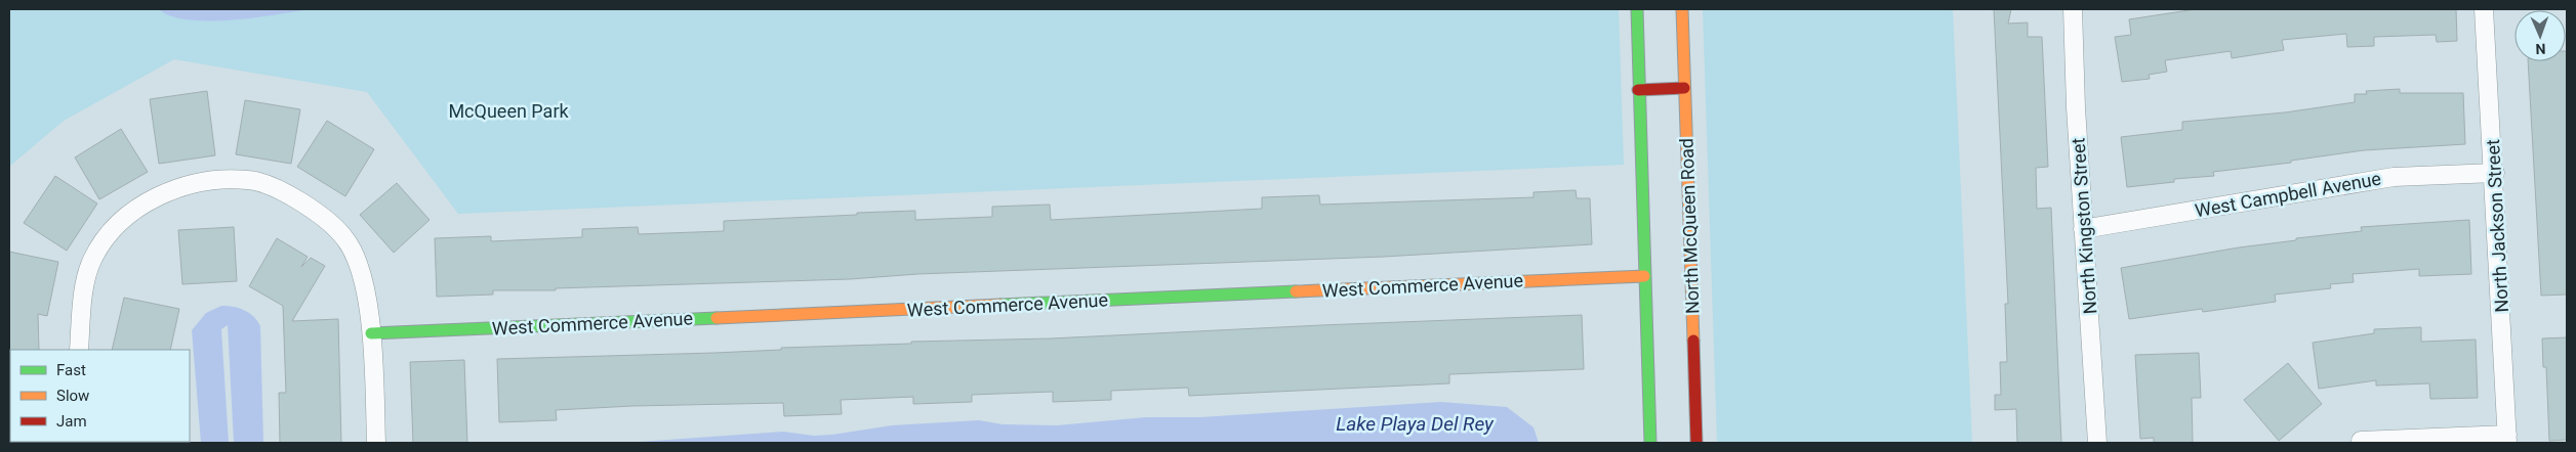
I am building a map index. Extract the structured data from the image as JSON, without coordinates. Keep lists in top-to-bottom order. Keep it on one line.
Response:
{"streets":{"street":["West Campbell Avenue","North McQueen Road","North Kingston Street","North Jackson Street","West Commerce Avenue"]},"crossings":[["West Campbell Avenue","North Kingston Street"],["West Campbell Avenue","North Jackson Street"]],"water":["Lake Playa Del Rey"],"parks":["McQueen Park"],"legend":["Fast","Slow","Jam"],"north":"bottom"}
